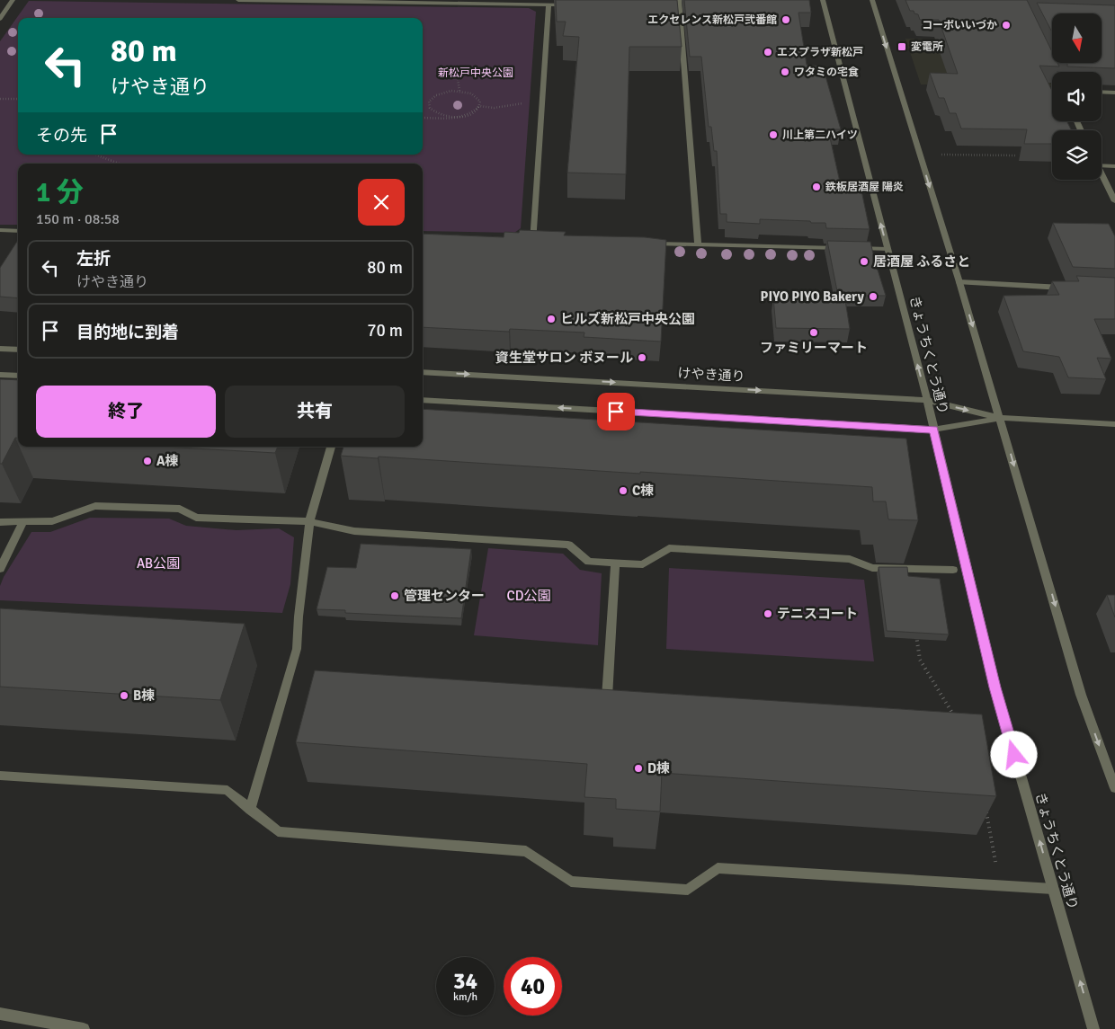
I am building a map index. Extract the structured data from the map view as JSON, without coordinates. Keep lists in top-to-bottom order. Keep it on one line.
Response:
{"streets":{"street":["きょうちくとう通り","けやき通り"]},"crossings":[["きょうちくとう通り","けやき通り"]],"parks":["新松戸中央公園","AB公園","CD公園"],"places":{"other":["エクセレンス新松戸弐番館","コーポいいづか","エスプラザ新松戸","ワタミの宅食","川上第二ハイツ","鉄板居酒屋 陽炎","居酒屋 ふるさと","PIYO PIYO Bakery","ヒルズ新松戸中央公園","ファミリーマート","資生堂サロン ボヌール","A棟","C棟","管理センター","テニスコート","B棟","D棟"],"transit":["変電所"]},"north":"bottom","page":{"turn":["80 m","けやき通り"],"then":"その先","heading":["1 分","150 m · 08:58"],"list":[{"name":"左折","note":"けやき通り","value":"80 m"},{"name":"目的地に到着","value":"70 m"}],"buttons":["終了","共有"],"speed":"34 km/h","limit":"40"}}
